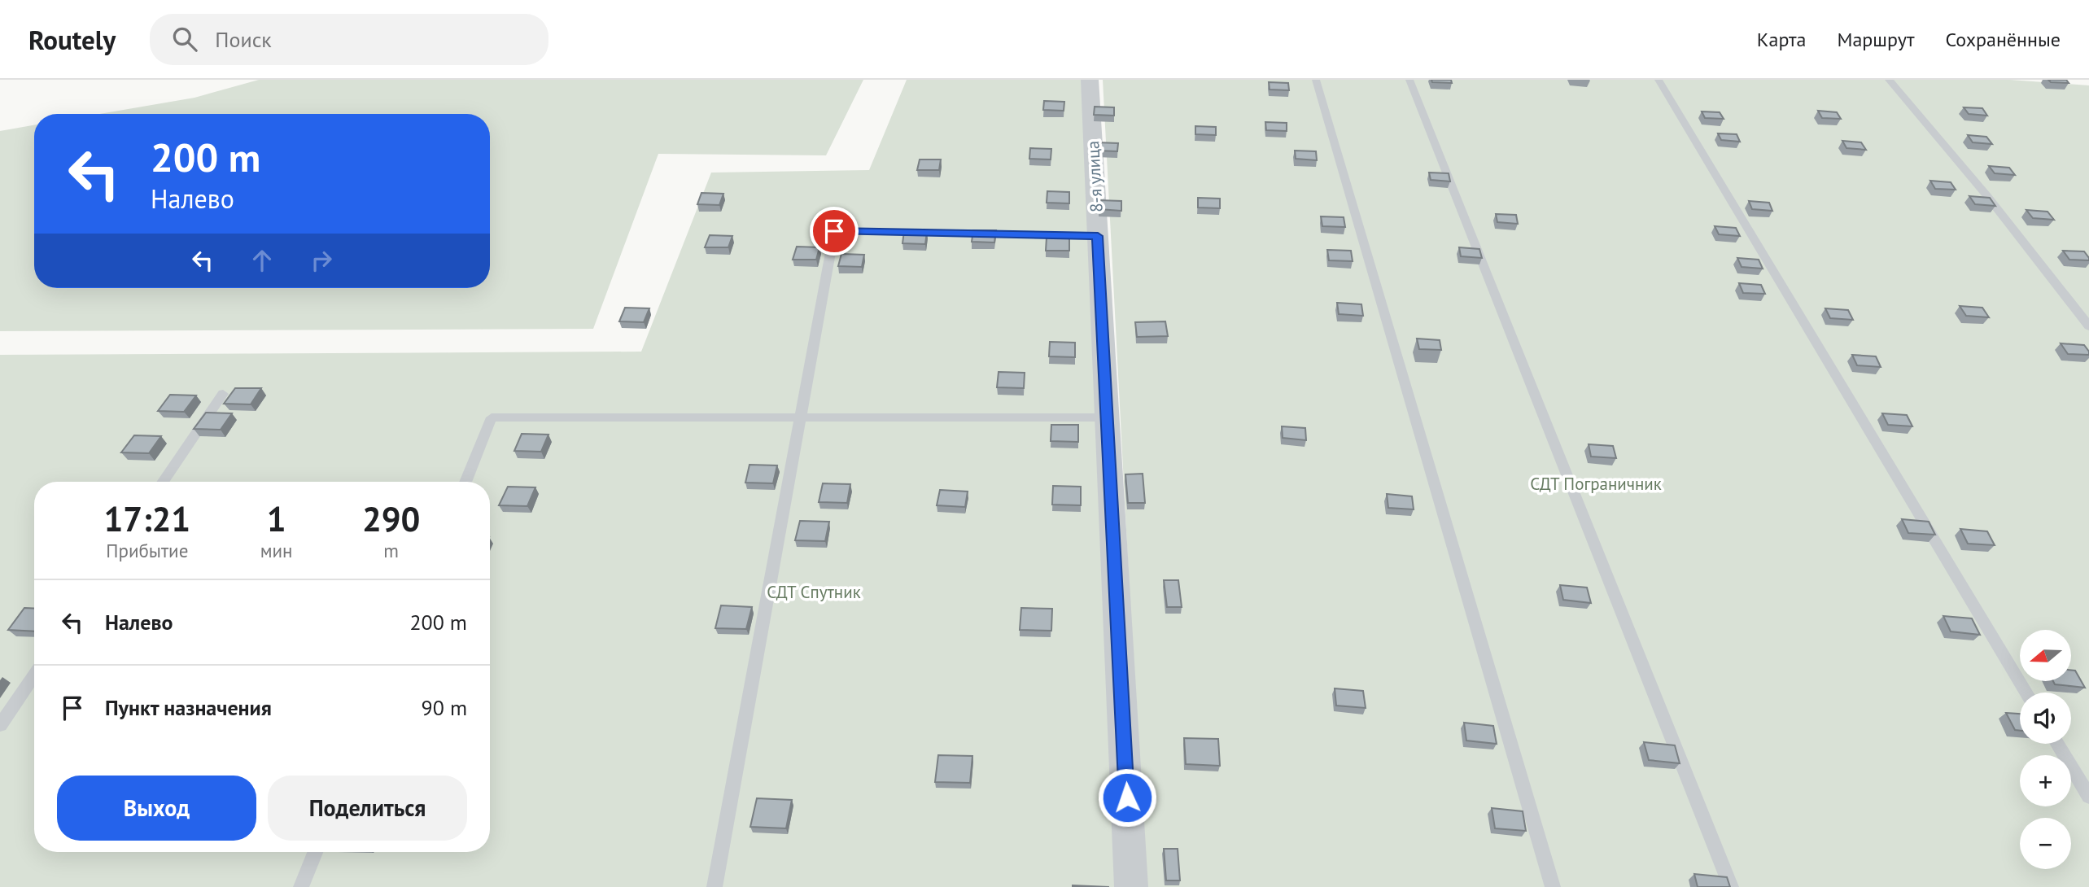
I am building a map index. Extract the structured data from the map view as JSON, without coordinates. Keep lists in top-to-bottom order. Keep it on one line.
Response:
{"streets":{"street":["8-я улица"]},"parks":["СДТ Пограничник","СДТ Спутник"],"north":"left","page":{"header":"Routely","search":"Поиск","nav":["Карта","Маршрут","Сохранённые"],"turn":["200 m","Налево"],"eta":["17:21","Прибытие","1","мин","290","m"],"list":[{"name":"Налево","value":"200 m"},{"name":"Пункт назначения","value":"90 m"}],"map_buttons":["+","−"],"buttons":["Выход","Поделиться"]}}
